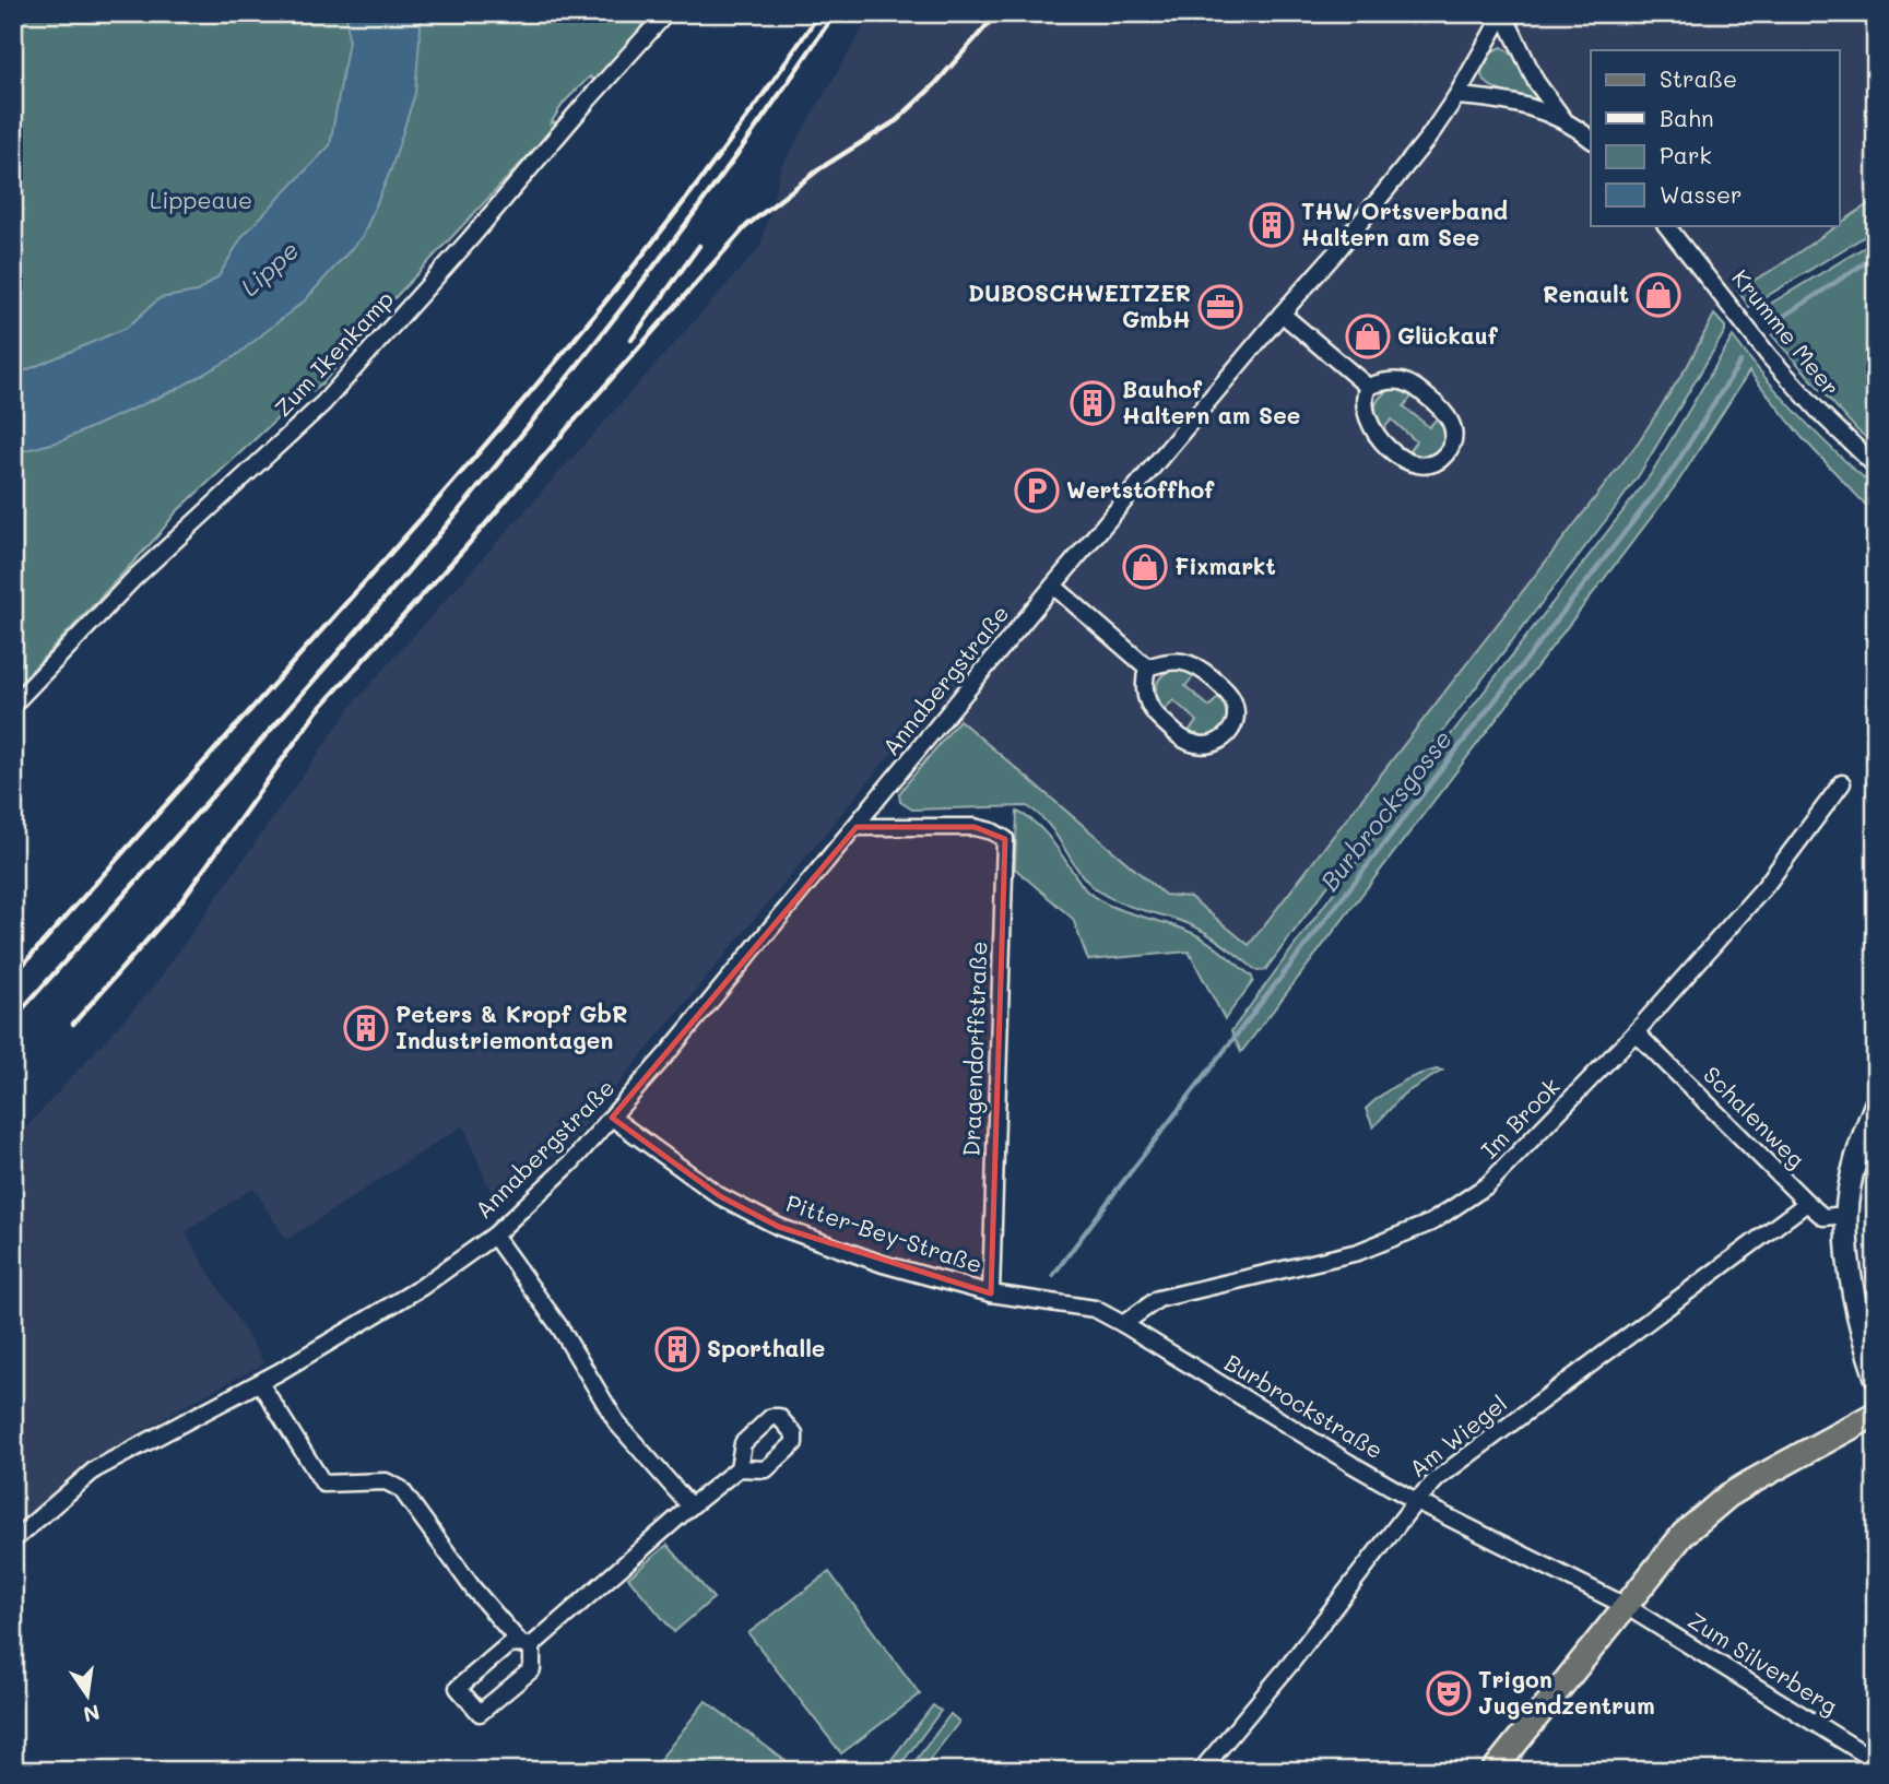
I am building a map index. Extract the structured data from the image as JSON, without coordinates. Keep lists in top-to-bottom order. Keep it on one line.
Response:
{"streets":{"street":["Krumme Meer","Zum Ikenkamp","Annabergstraße","Dragendorffstraße","Schalenweg","Im Brook","Pitter-Bey-Straße","Burbrockstraße","Am Wiegel","Zum Silverberg"]},"crossings":[["Annabergstraße","Dragendorffstraße"],["Annabergstraße","Pitter-Bey-Straße"],["Dragendorffstraße","Pitter-Bey-Straße"],["Dragendorffstraße","Burbrockstraße"],["Schalenweg","Im Brook"],["Schalenweg","Am Wiegel"],["Im Brook","Burbrockstraße"],["Pitter-Bey-Straße","Burbrockstraße"],["Burbrockstraße","Am Wiegel"],["Burbrockstraße","Zum Silverberg"]],"water":["Lippe","Burbrocksgosse"],"parks":["Lippeaue"],"places":{"building":["THW Ortsverband Haltern am See","Bauhof Haltern am See","Peters & Kropf GbR Industriemontagen","Sporthalle"],"shop":["Renault","Glückauf","Fixmarkt"],"office":["DUBOSCHWEITZER GmbH"],"parking":["Wertstoffhof"],"theatre":["Trigon Jugendzentrum"]},"legend":["Straße","Bahn","Park","Wasser"],"north":"bottom"}
